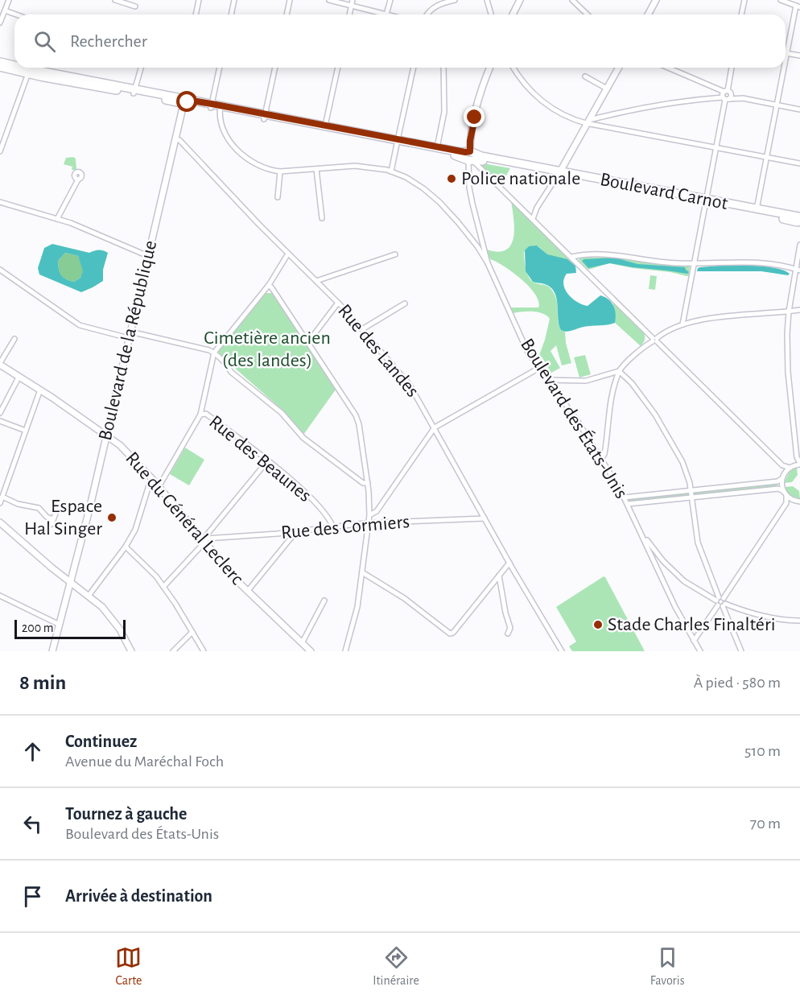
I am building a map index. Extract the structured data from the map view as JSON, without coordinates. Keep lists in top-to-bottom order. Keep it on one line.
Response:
{"streets":{"main road":["Boulevard Carnot"],"street":["Boulevard de la République","Rue des Landes","Boulevard des États-Unis","Rue des Beaunes","Rue du Général Leclerc","Rue des Cormiers"]},"crossings":[["Boulevard Carnot","Boulevard de la République"],["Boulevard Carnot","Boulevard des États-Unis"],["Boulevard de la République","Rue des Landes"],["Boulevard de la République","Rue du Général Leclerc"],["Rue des Landes","Rue des Cormiers"],["Rue des Beaunes","Rue du Général Leclerc"],["Rue des Beaunes","Rue des Cormiers"],["Rue du Général Leclerc","Rue des Cormiers"]],"parks":["Cimetière ancien (des landes)"],"places":["Police nationale","Espace Hal Singer","Stade Charles Finaltéri"],"scale_bar":"200 m","page":{"search":"Rechercher","scale":"200 m","heading":["8 min","À pied · 580 m"],"list":[["Continuez","Avenue du Maréchal Foch","510 m"],["Tournez à gauche","Boulevard des États-Unis","70 m"],"Arrivée à destination"],"nav":["Carte","Itinéraire","Favoris"]}}
